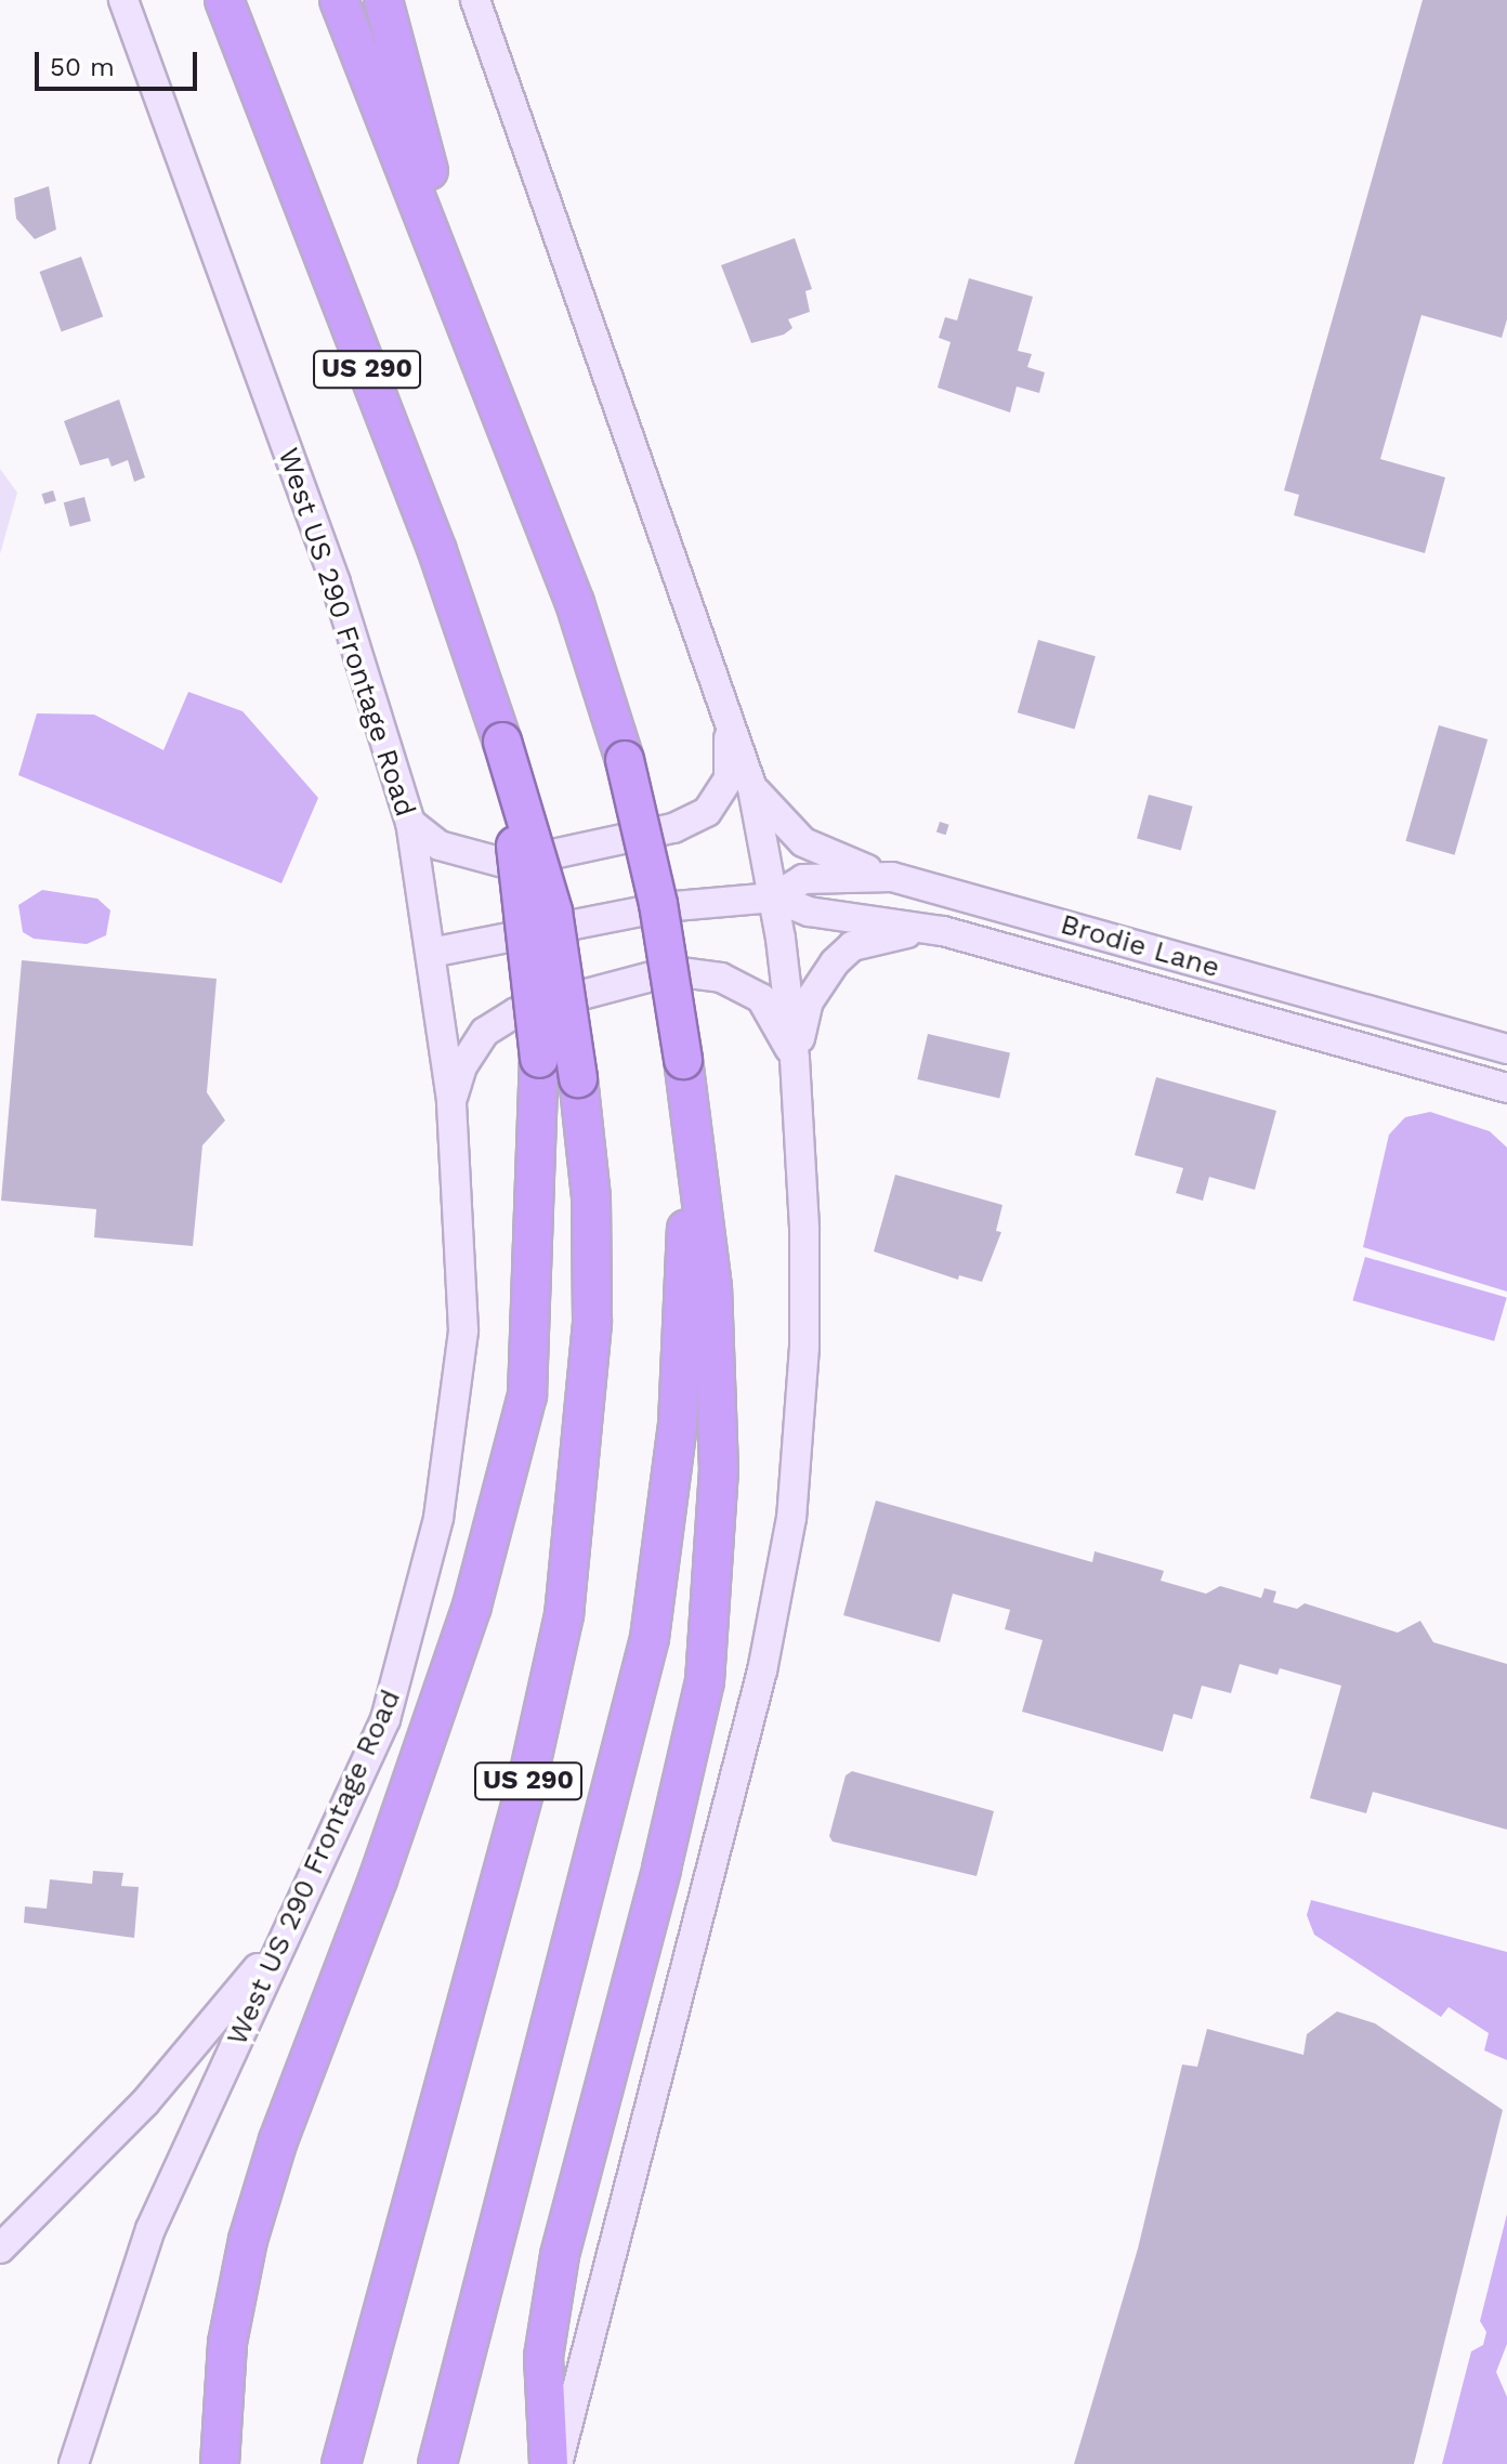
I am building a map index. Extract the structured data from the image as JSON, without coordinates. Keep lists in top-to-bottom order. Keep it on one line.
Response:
{"streets":{"highway":["US 290"],"main road":["West US 290 Frontage Road","Brodie Lane"]},"crossings":[["West US 290 Frontage Road","Brodie Lane"]],"scale_bar":"50 m"}
